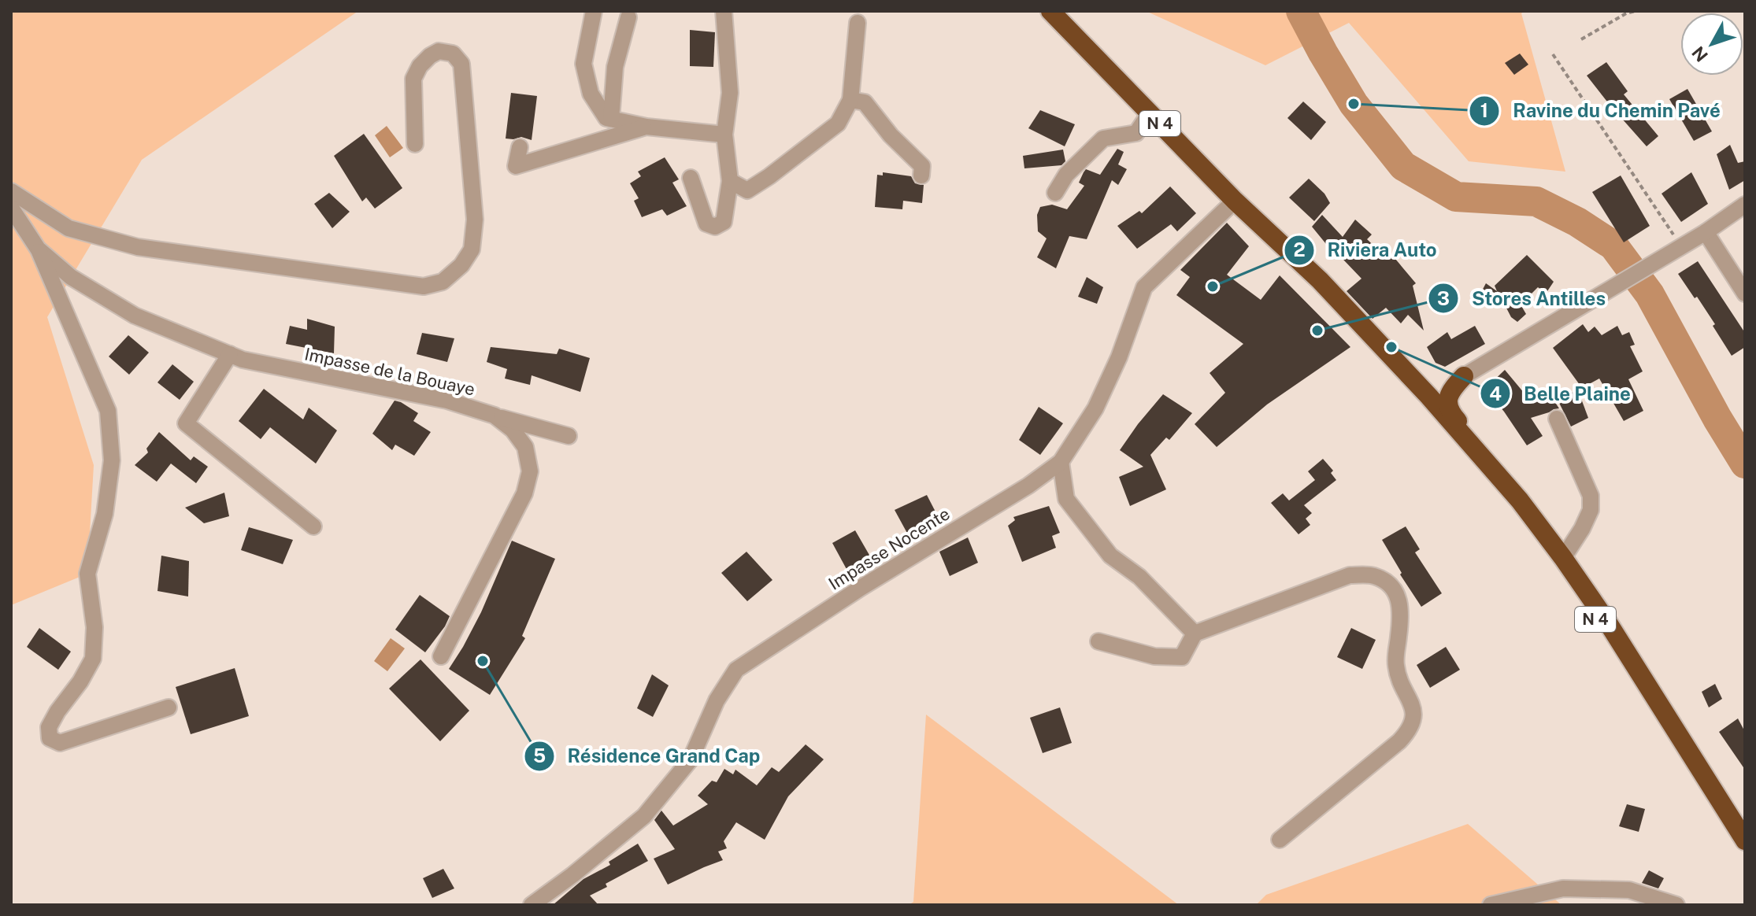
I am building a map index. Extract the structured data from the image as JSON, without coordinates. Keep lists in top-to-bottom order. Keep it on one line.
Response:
{"streets":{"highway":["N 4"],"street":["Impasse de la Bouaye","Impasse Nocente"]},"crossings":[["N 4","Impasse Nocente"]],"places":["Ravine du Chemin Pavé","Riviera Auto","Stores Antilles","Belle Plaine","Résidence Grand Cap"],"north":"bottom left"}
